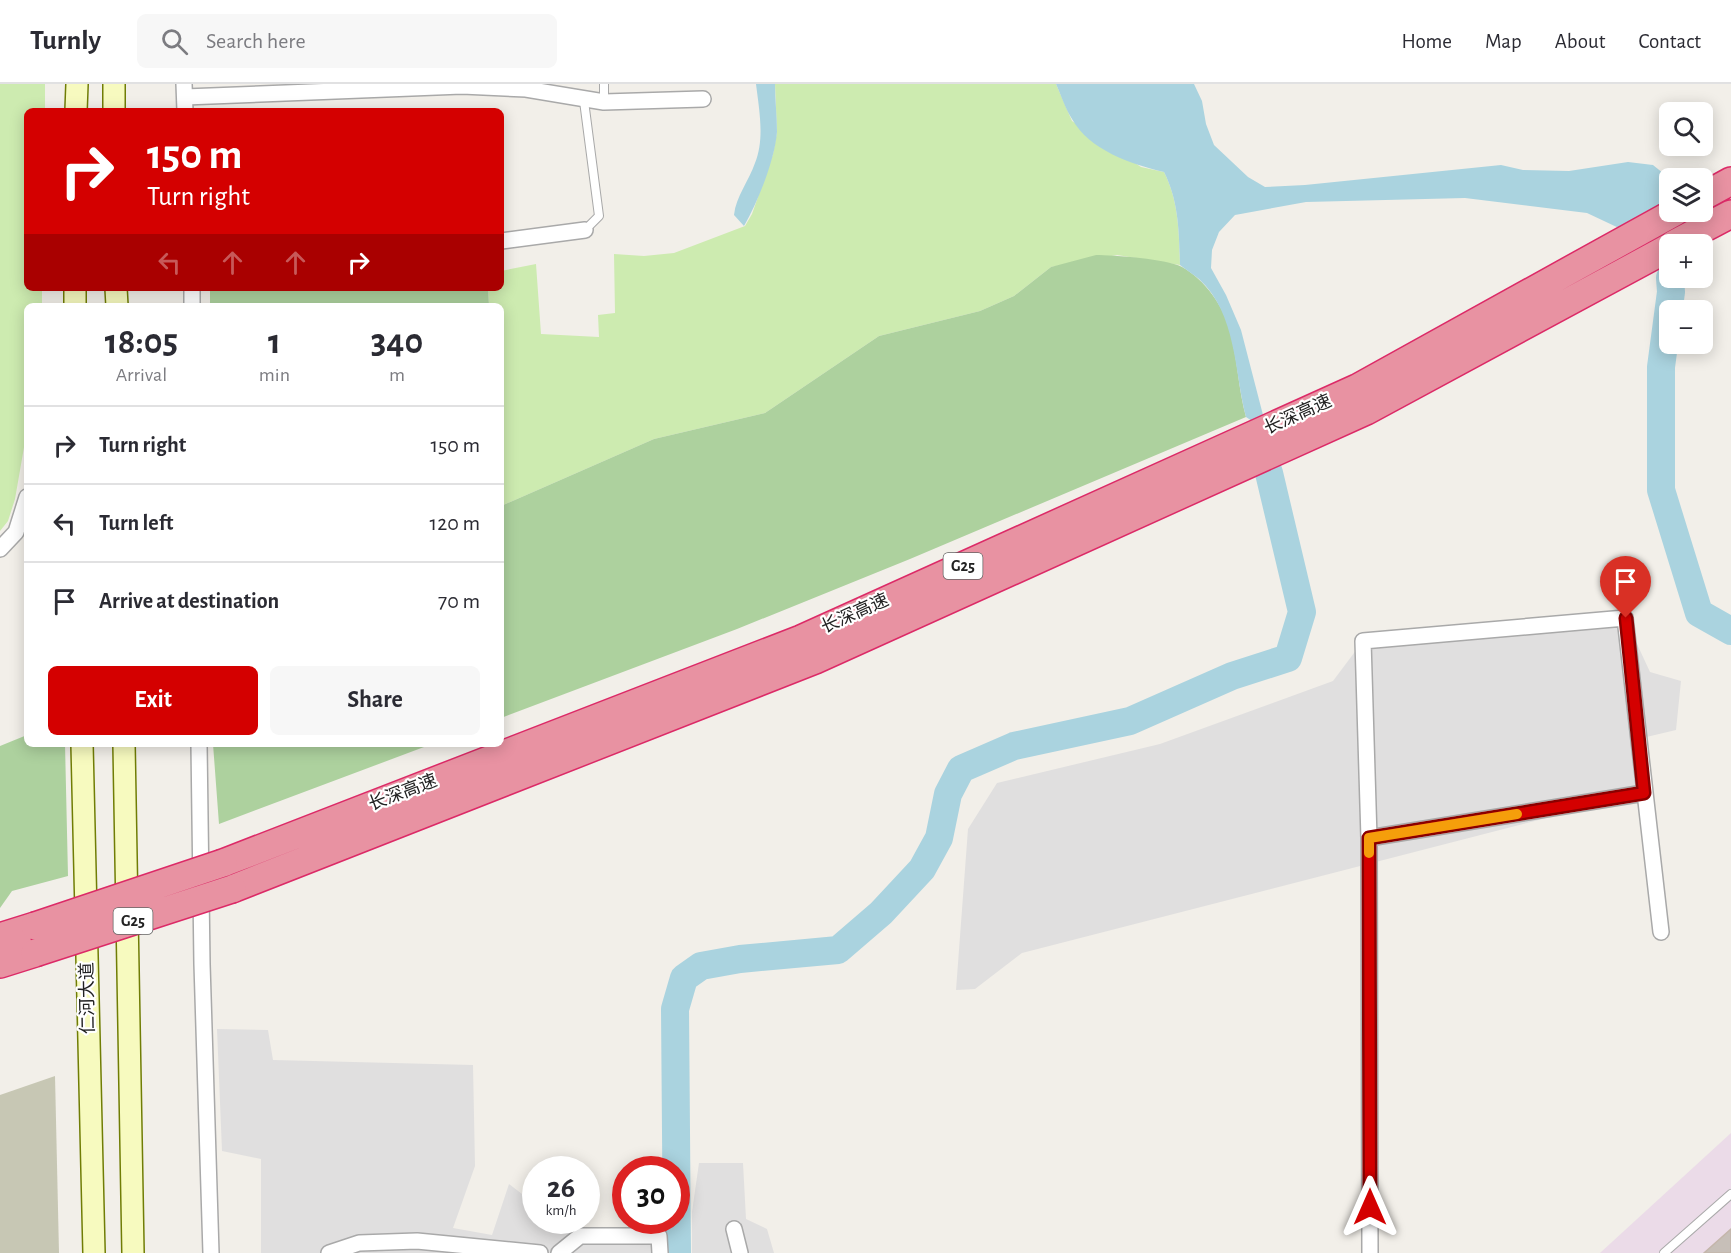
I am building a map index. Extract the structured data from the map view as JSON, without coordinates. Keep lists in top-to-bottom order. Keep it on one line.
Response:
{"streets":{"highway":["长深高速","G25"],"main road":["仁河大道"]},"page":{"header":"Turnly","search":"Search here","nav":["Home","Map","About","Contact"],"map_buttons":["+","−"],"turn":["150 m","Turn right"],"eta":["18:05","Arrival","1","min","340","m"],"list":[{"name":"Turn right","value":"150 m"},{"name":"Turn left","value":"120 m"},{"name":"Arrive at destination","value":"70 m"}],"buttons":["Exit","Share"],"speed":"26 km/h","limit":"30"}}
